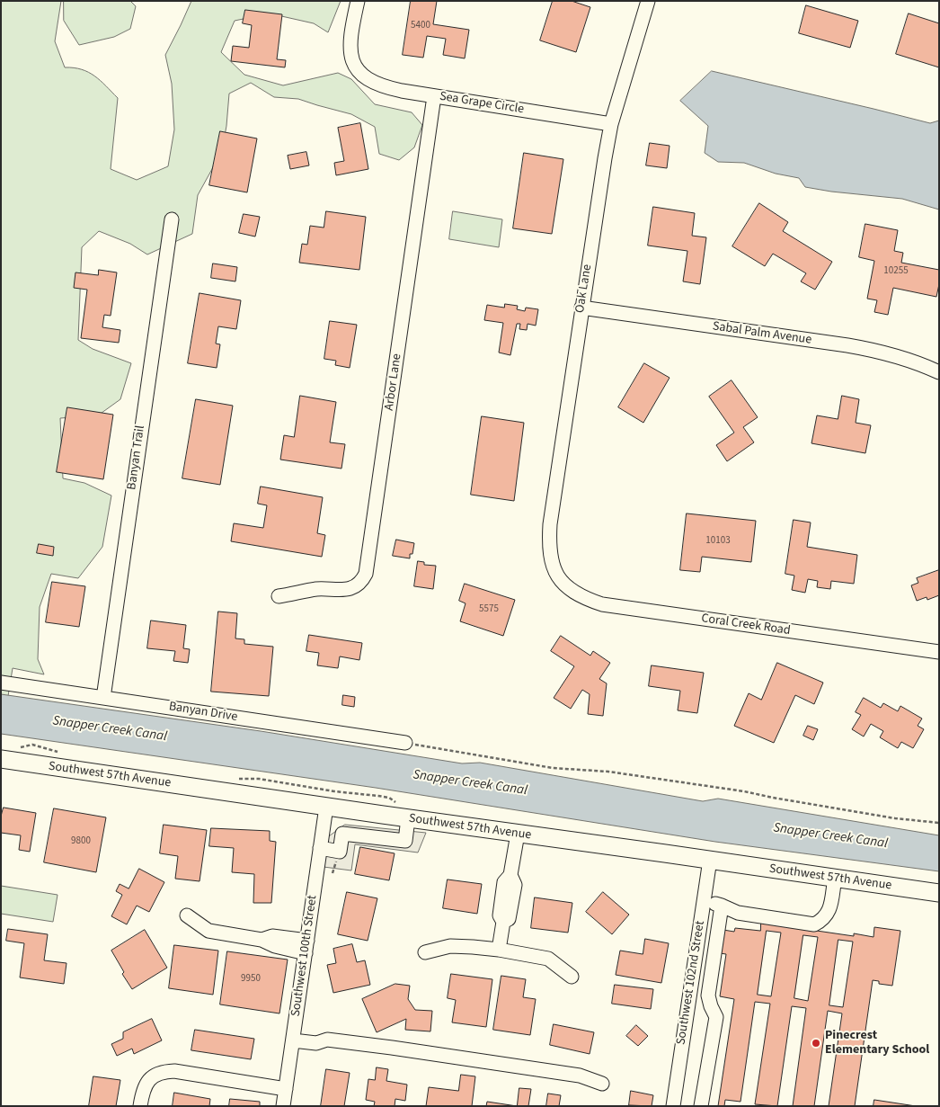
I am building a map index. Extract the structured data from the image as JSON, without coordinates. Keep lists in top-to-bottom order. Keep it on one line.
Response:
{"streets":{"main road":["Southwest 57th Avenue"],"street":["Sea Grape Circle","Oak Lane","Sabal Palm Avenue","Arbor Lane","Banyan Trail","Coral Creek Road","Banyan Drive","Southwest 100th Street","Southwest 102nd Street"]},"crossings":[["Sea Grape Circle","Oak Lane"],["Sea Grape Circle","Arbor Lane"],["Oak Lane","Sabal Palm Avenue"],["Oak Lane","Coral Creek Road"],["Banyan Trail","Banyan Drive"],["Southwest 57th Avenue","Southwest 100th Street"],["Southwest 57th Avenue","Southwest 102nd Street"]],"water":["Snapper Creek Canal"],"places":["Pinecrest Elementary School"],"house_numbers":["5400","10255","10103","5575","9800","9950"]}
